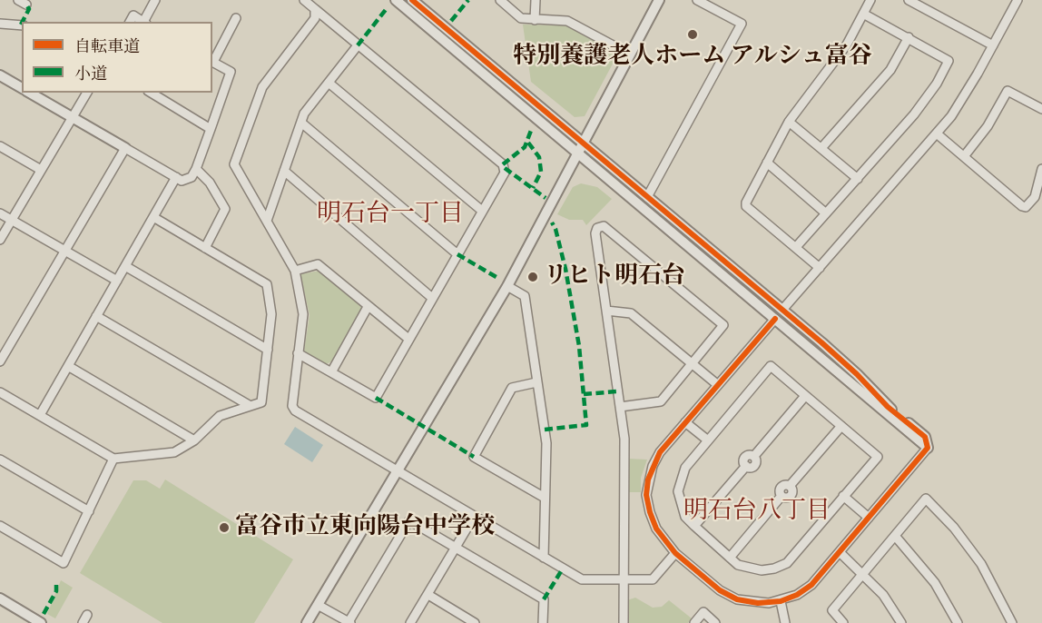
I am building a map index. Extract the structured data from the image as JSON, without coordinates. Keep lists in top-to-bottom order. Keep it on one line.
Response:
{"districts":["明石台一丁目","明石台八丁目"],"places":["特別養護老人ホーム アルシュ富谷","リヒト明石台","富谷市立東向陽台中学校"],"legend":["自転車道","小道"]}
